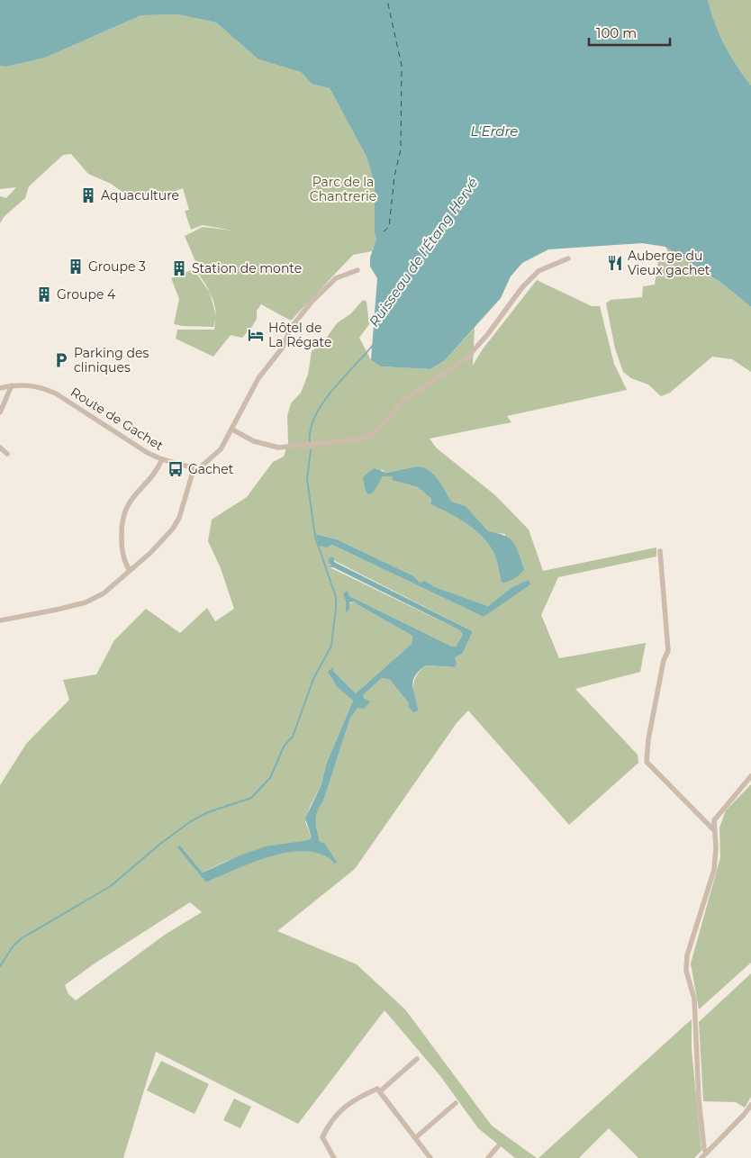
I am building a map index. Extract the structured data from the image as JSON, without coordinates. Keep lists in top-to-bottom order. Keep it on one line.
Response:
{"streets":{"street":["Route de Gachet"]},"water":["L'Erdre","Ruisseau de l'Étang Hervé"],"parks":["Parc de la Chantrerie"],"places":{"building":["Aquaculture","Groupe 3","Station de monte","Groupe 4"],"restaurant":["Auberge du Vieux gachet"],"hotel":["Hôtel de La Régate"],"parking":["Parking des cliniques"],"bus stop":["Gachet"]},"scale_bar":"100 m"}
